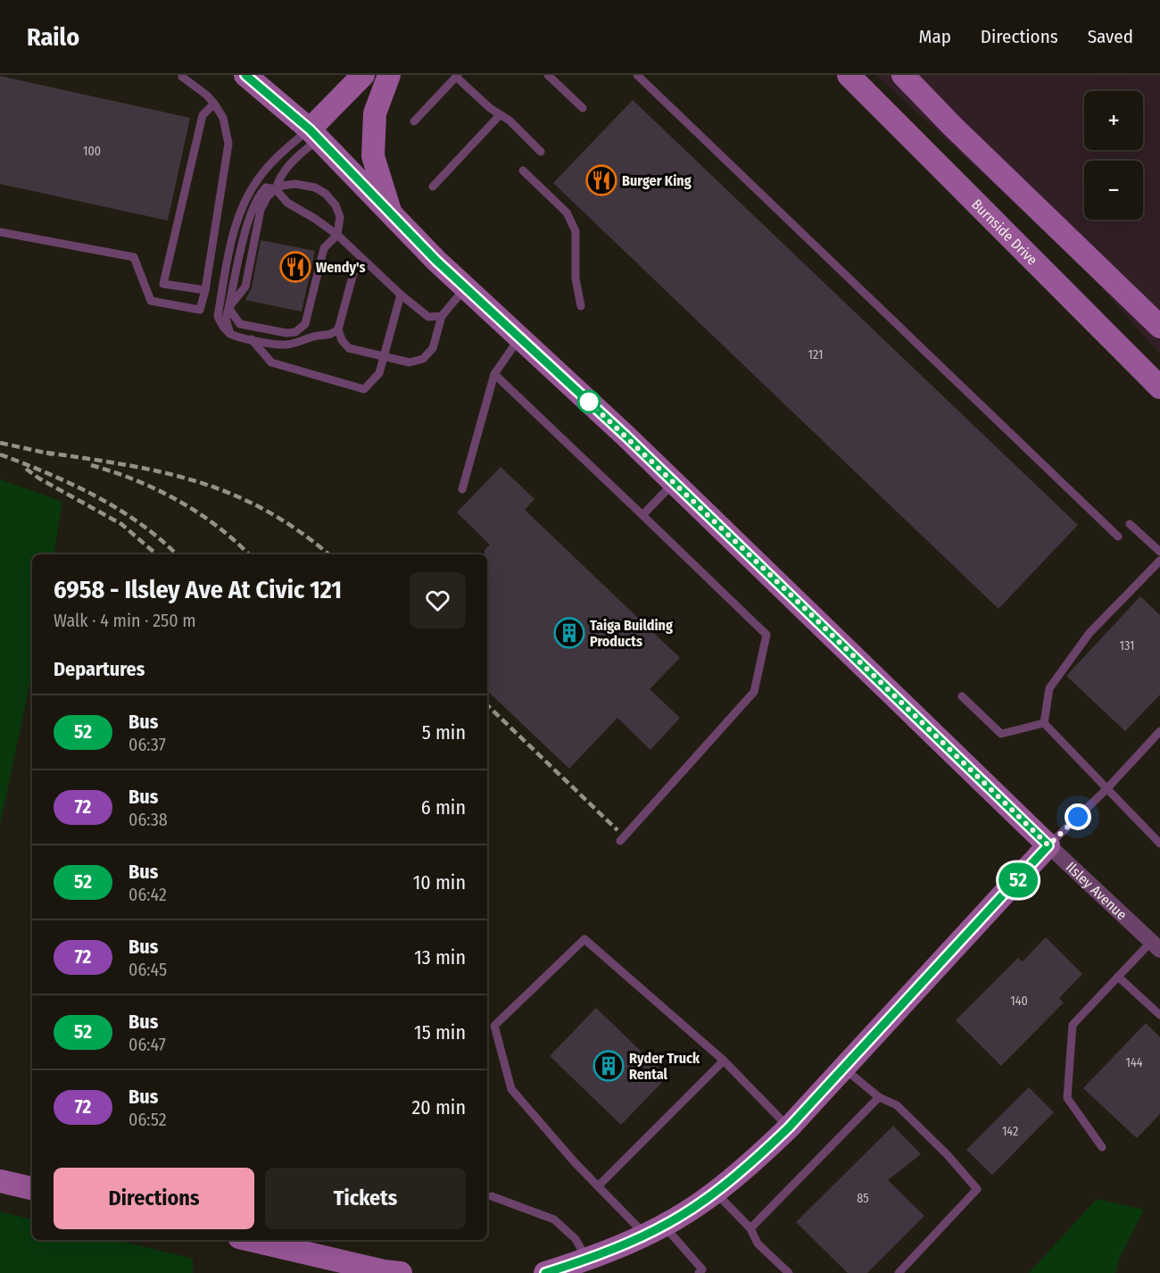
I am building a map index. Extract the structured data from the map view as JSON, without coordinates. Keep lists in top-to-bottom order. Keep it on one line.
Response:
{"streets":{"street":["Burnside Drive","Ilsley Avenue"]},"places":{"restaurant":["Burger King","Wendy's"],"building":["Taiga Building Products","Ryder Truck Rental"]},"lines":["bus line 52"],"house_numbers":["100","121","131","140","144","142","85"],"page":{"header":"Railo","nav":["Map","Directions","Saved"],"on_map":"52","map_buttons":["+","−"],"heading":[["6958 - Ilsley Ave At Civic 121","Walk · 4 min · 250 m"],"Departures"],"list":[{"mark":"52","name":"Bus","note":"06:37","value":"5 min"},{"mark":"72","name":"Bus","note":"06:38","value":"6 min"},{"mark":"52","name":"Bus","note":"06:42","value":"10 min"},{"mark":"72","name":"Bus","note":"06:45","value":"13 min"},{"mark":"52","name":"Bus","note":"06:47","value":"15 min"},{"mark":"72","name":"Bus","note":"06:52","value":"20 min"}],"buttons":["Directions","Tickets"]}}
